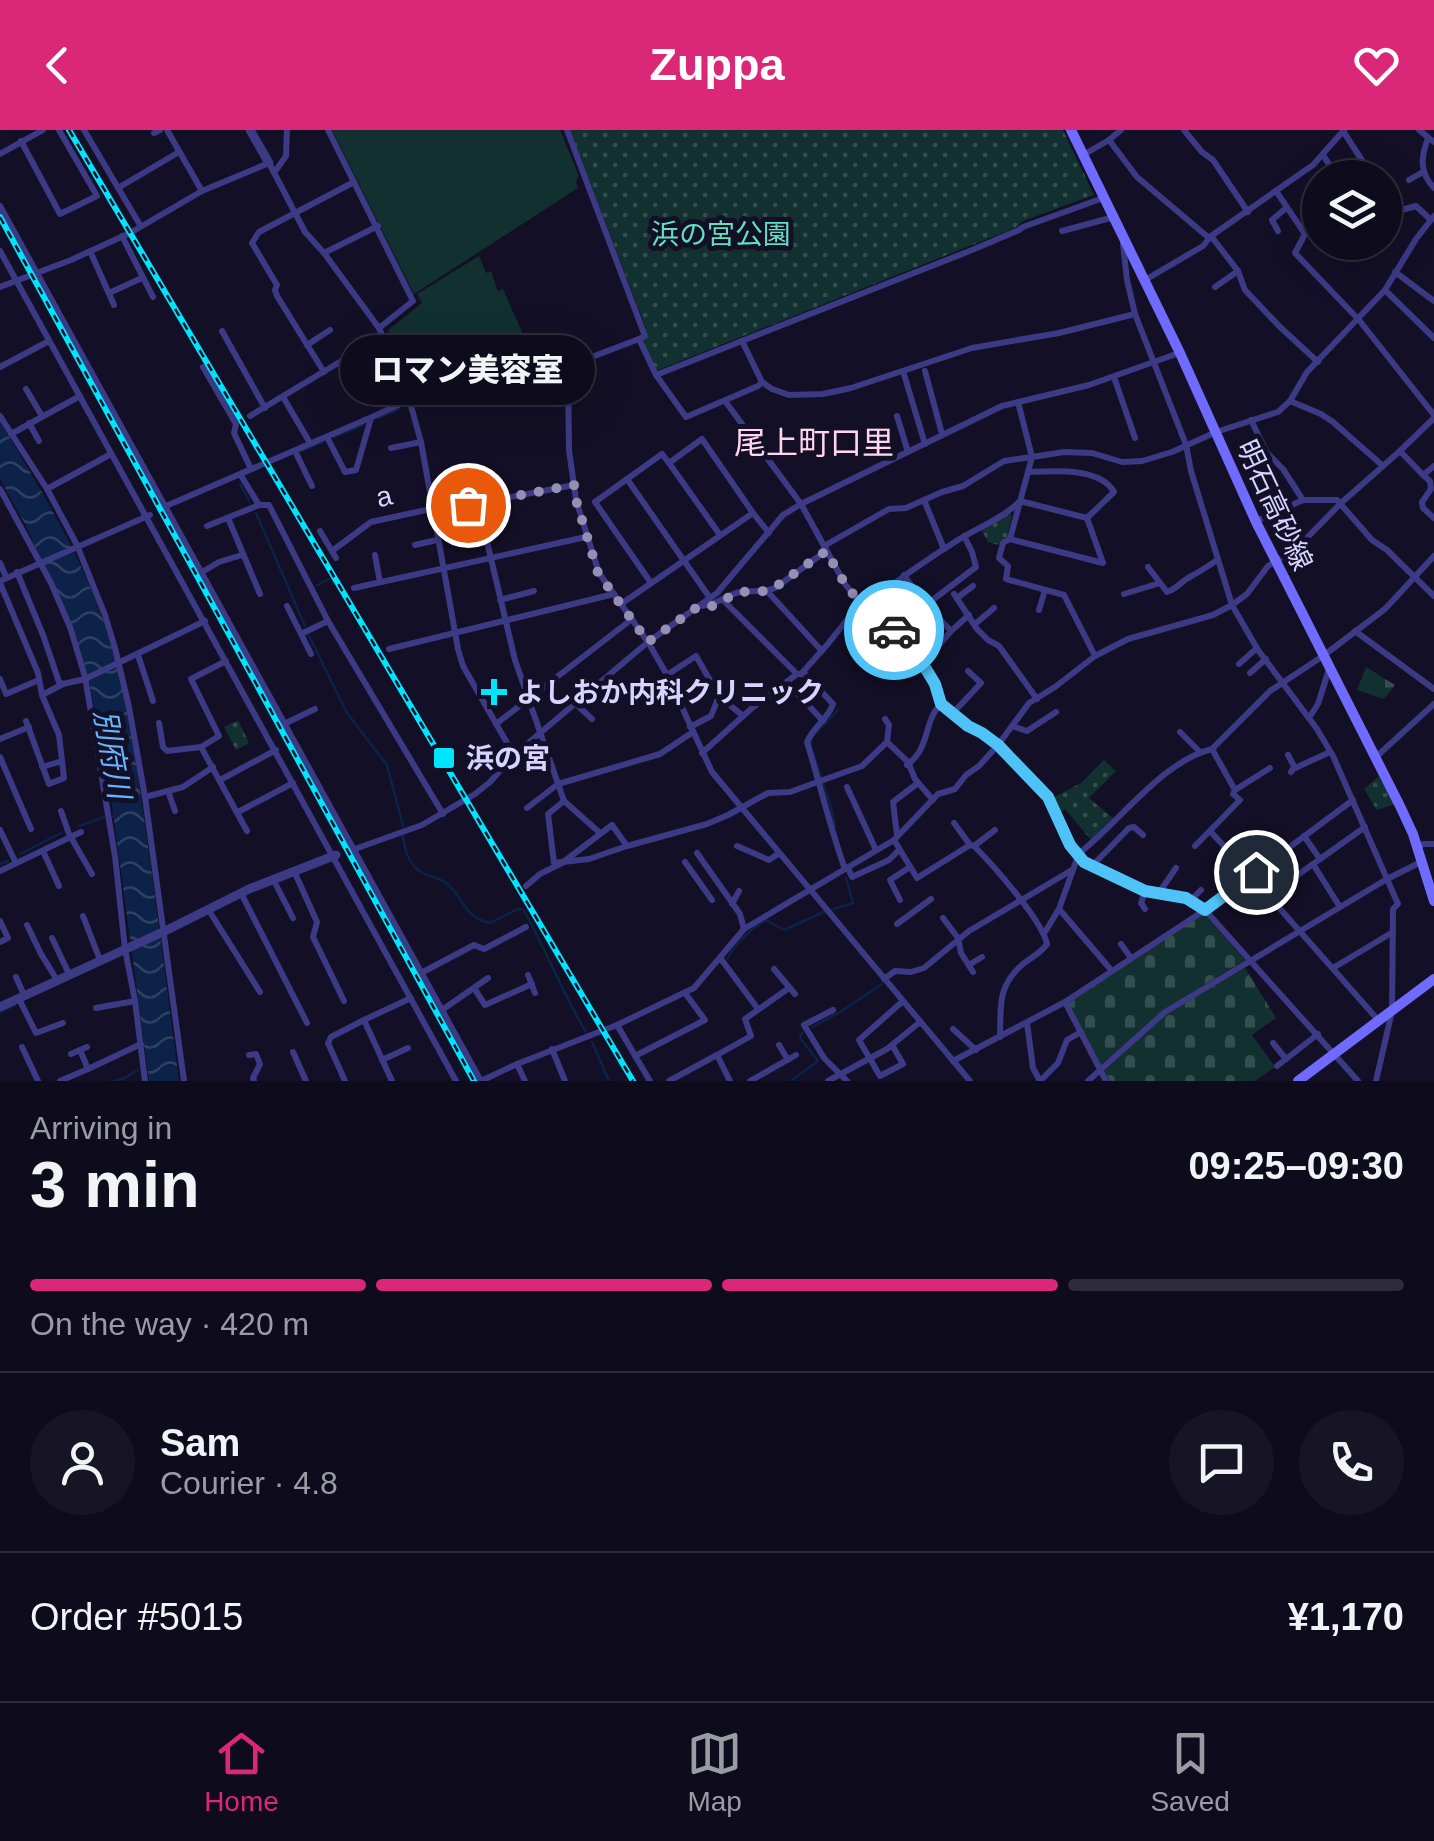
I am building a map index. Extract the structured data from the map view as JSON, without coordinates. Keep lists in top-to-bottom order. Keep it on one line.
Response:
{"streets":{"main road":["明石高砂線"],"street":["a"]},"districts":["尾上町口里"],"water":["別府川"],"parks":["浜の宮公園"],"places":{"other":["ロマン美容室"],"health":["よしおか内科クリニック"],"transit":["浜の宮"]},"page":{"header":"Zuppa","bubble":"ロマン美容室","heading":["3 min","Arriving in","09:25–09:30"],"panel":["Sam","Courier · 4.8","Order #5015","¥1,170"],"bar":"On the way · 420 m","tabs":["Home","Map","Saved"]}}
